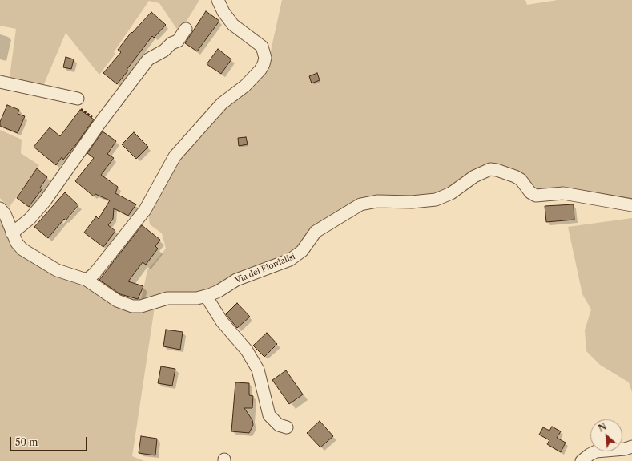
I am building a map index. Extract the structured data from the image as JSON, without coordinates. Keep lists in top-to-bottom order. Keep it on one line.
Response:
{"streets":{"street":["Via dei Fiordalisi"]},"scale_bar":"50 m","north":"top left"}
